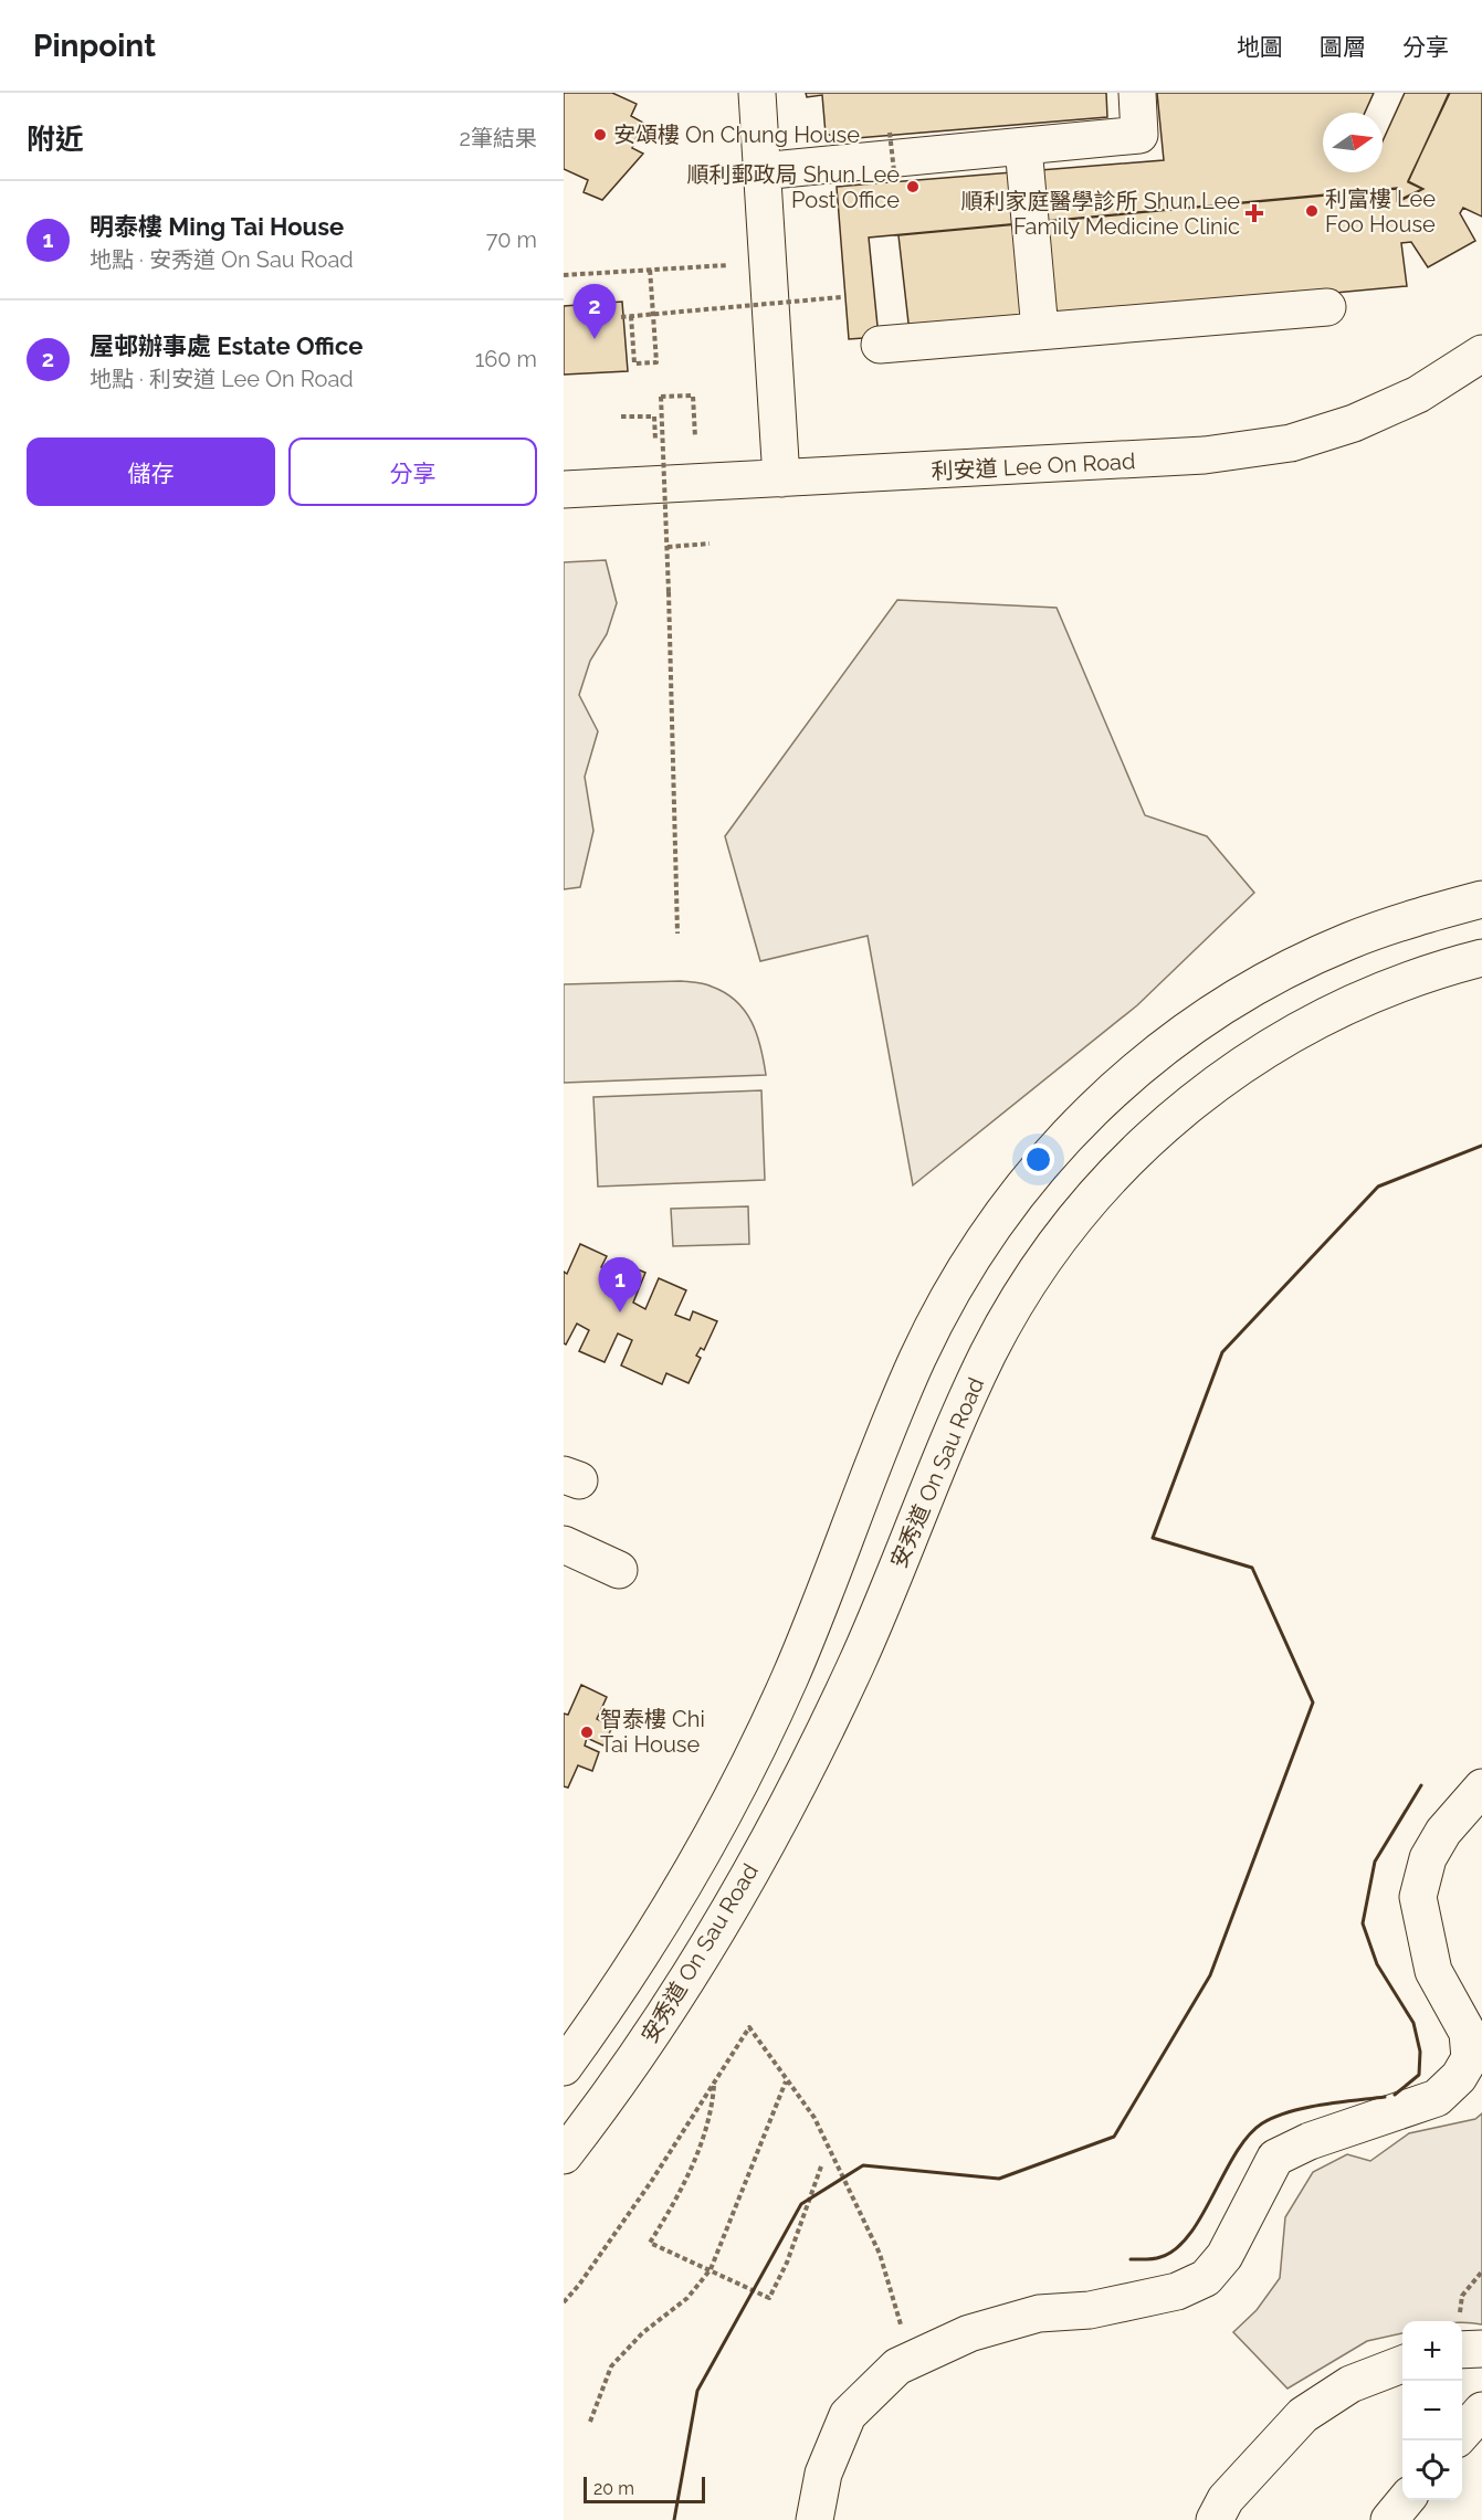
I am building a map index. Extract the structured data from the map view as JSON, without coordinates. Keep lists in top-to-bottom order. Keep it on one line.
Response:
{"streets":{"main road":["利安道 Lee On Road","安秀道 On Sau Road"]},"places":{"other":["安頌樓 On Chung House","順利郵政局 Shun Lee Post Office","利富樓 Lee Foo House","智泰樓 Chi Tai House"],"health":["順利家庭醫學診所 Shun Lee Family Medicine Clinic"]},"scale_bar":"20 m","north":"right","page":{"header":"Pinpoint","nav":["地圖","圖層","分享"],"heading":["附近","2筆結果"],"list":[{"mark":"1","name":"明泰樓 Ming Tai House","note":"地點 · 安秀道 On Sau Road","value":"70 m"},{"mark":"2","name":"屋邨辦事處 Estate Office","note":"地點 · 利安道 Lee On Road","value":"160 m"}],"pins":["2","1"],"buttons":["儲存","分享"],"map_buttons":["+","−"],"scale":"20 m"}}
